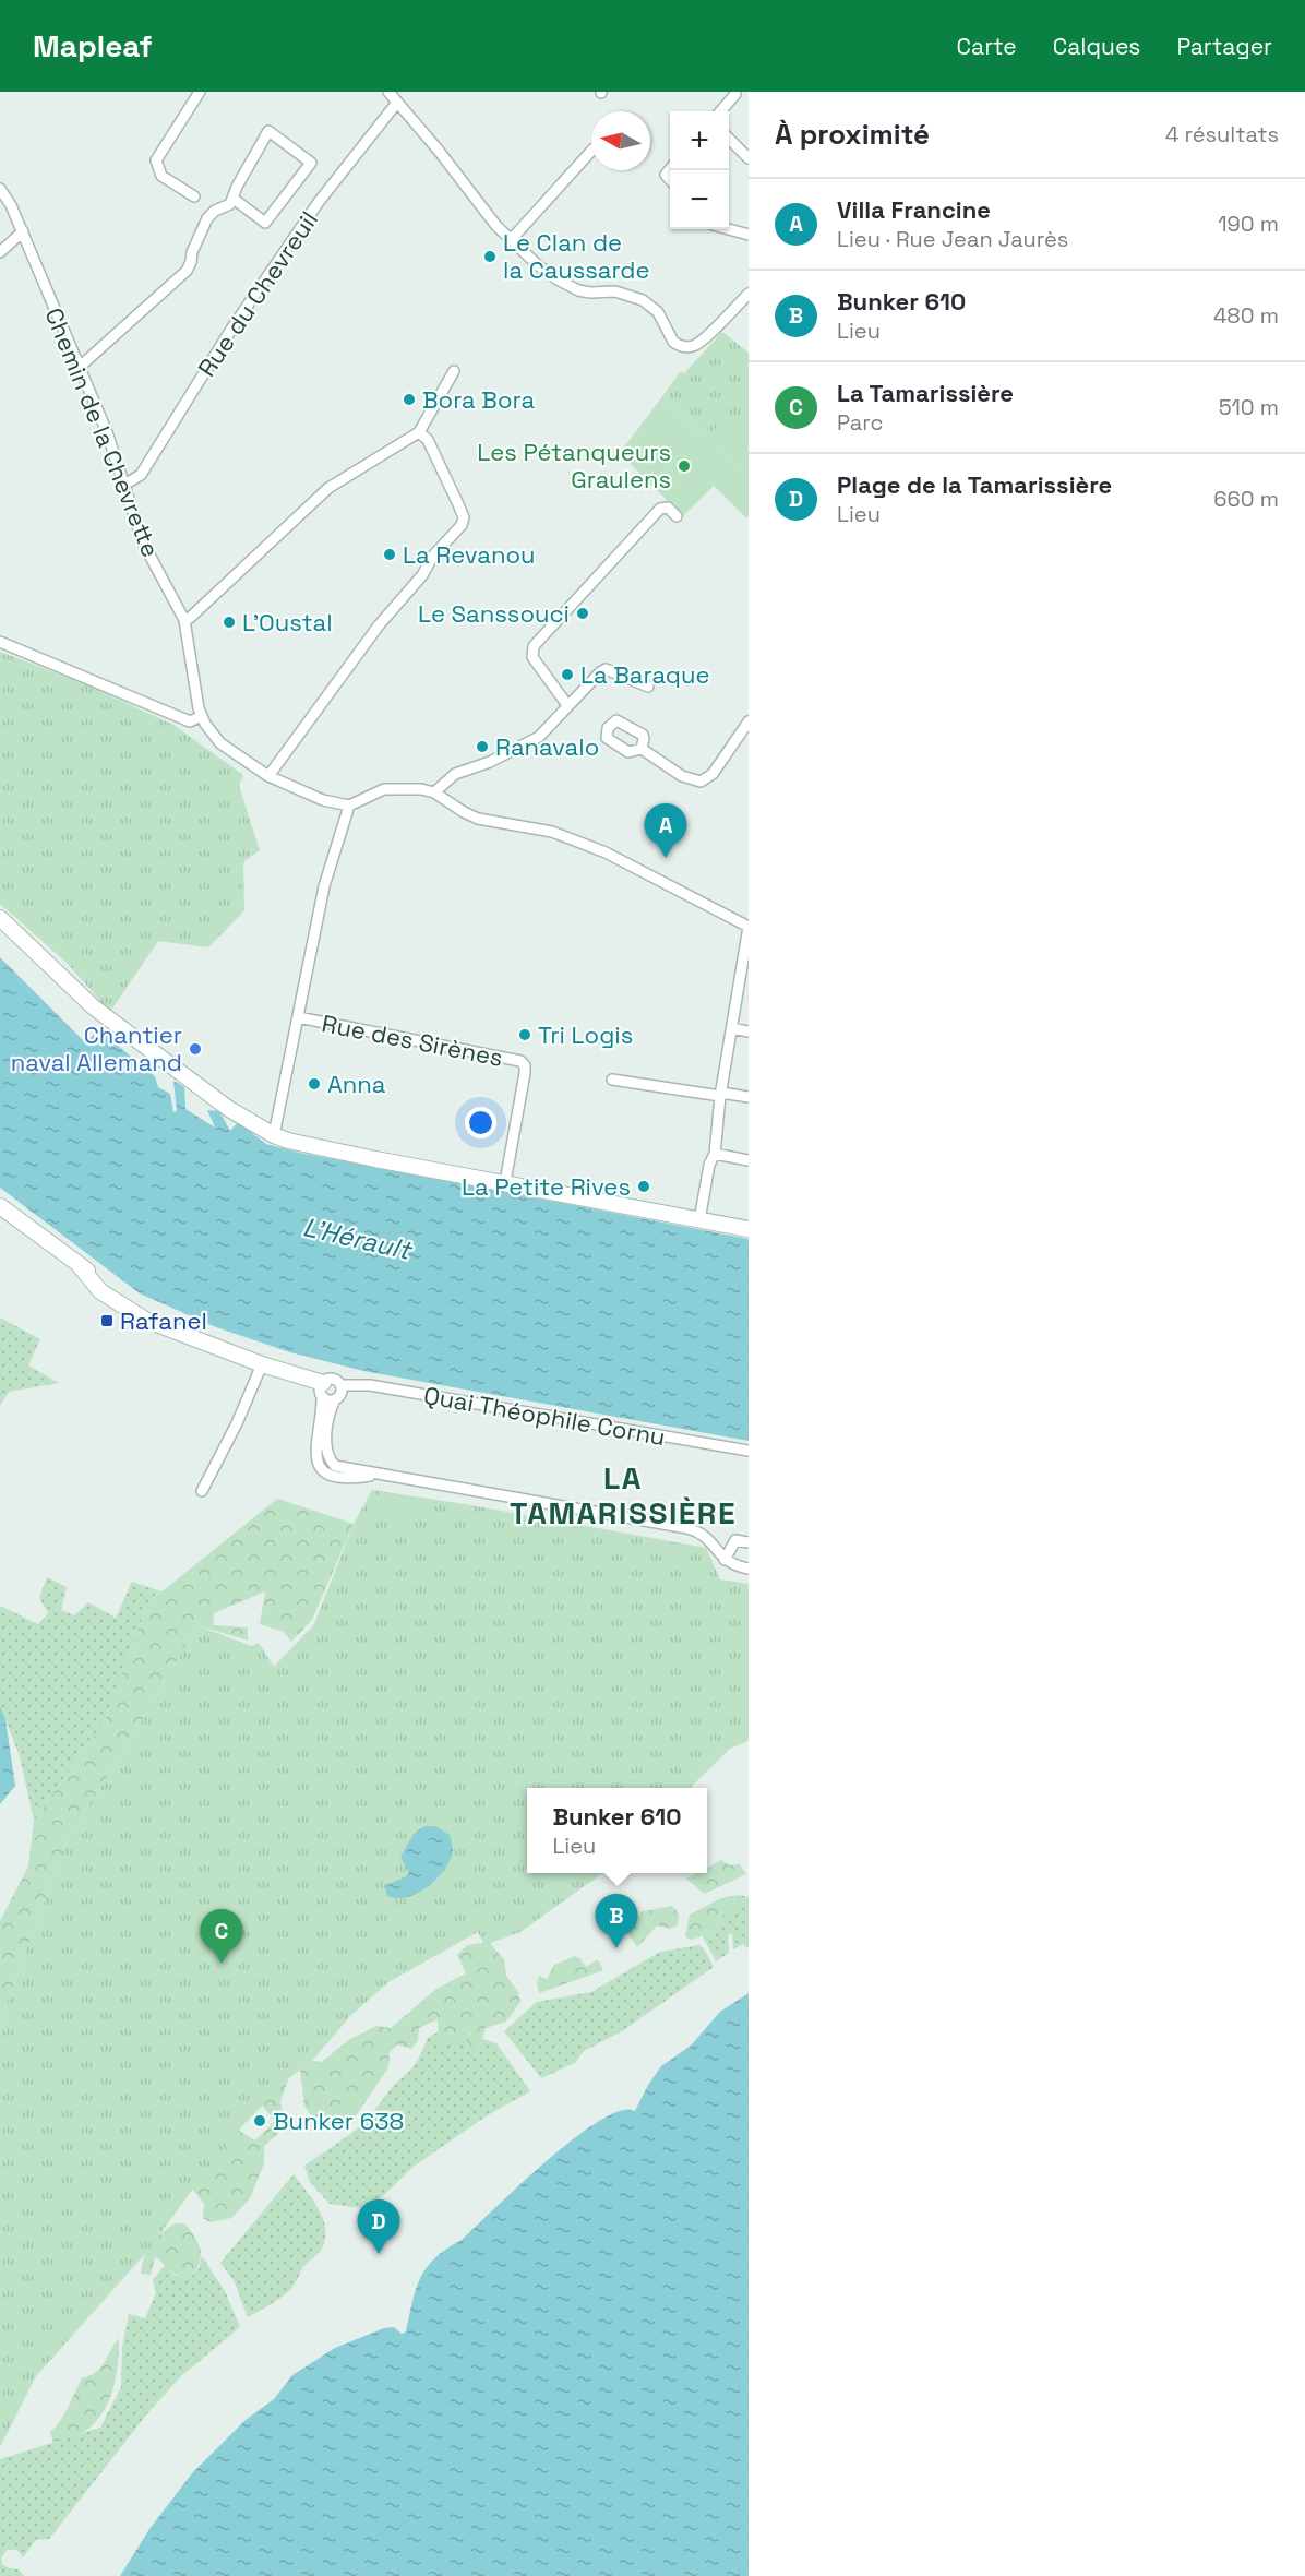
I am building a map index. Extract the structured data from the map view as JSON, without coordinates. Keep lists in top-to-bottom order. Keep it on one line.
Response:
{"streets":{"street":["Rue du Chevreuil","Chemin de la Chevrette","Rue des Sirènes","Quai Théophile Cornu"]},"crossings":[["Rue du Chevreuil","Chemin de la Chevrette"]],"districts":["LA TAMARISSIÈRE"],"water":["L'Hérault"],"places":{"other":["Le Clan de la Caussarde","Bora Bora","Les Pétanqueurs Graulens","La Revanou","Le Sanssouci","L'Oustal","La Baraque","Ranavalo","Tri Logis","Chantier naval Allemand","Anna","La Petite Rives","Bunker 638"],"transit":["Rafanel"]},"north":"left","page":{"header":"Mapleaf","nav":["Carte","Calques","Partager"],"heading":["À proximité","4 résultats"],"map_buttons":["+","−"],"list":[{"mark":"A","name":"Villa Francine","note":"Lieu · Rue Jean Jaurès","value":"190 m"},{"mark":"B","name":"Bunker 610","note":"Lieu","value":"480 m"},{"mark":"C","name":"La Tamarissière","note":"Parc","value":"510 m"},{"mark":"D","name":"Plage de la Tamarissière","note":"Lieu","value":"660 m"}],"pins":["A","B","C","D"],"popup":["Bunker 610","Lieu"]}}
